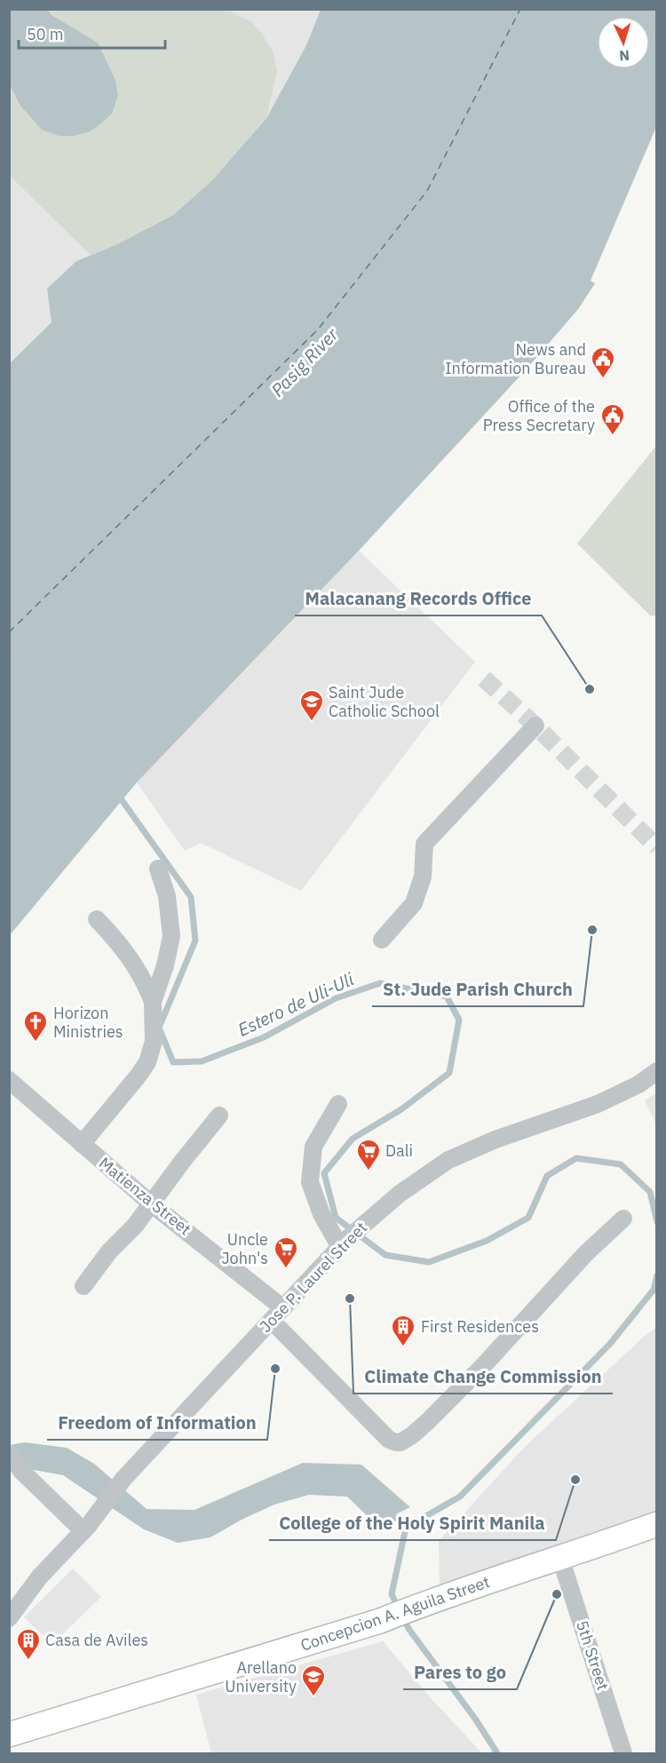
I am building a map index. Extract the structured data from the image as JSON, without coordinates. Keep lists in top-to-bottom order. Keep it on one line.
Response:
{"streets":{"street":["Matienza Street","Jose P. Laurel Street","Concepcion A. Aguila Street","5th Street"]},"crossings":[["Matienza Street","Jose P. Laurel Street"],["Concepcion A. Aguila Street","5th Street"]],"water":["Pasig River","Estero de Uli-Uli"],"places":{"public building":["News and Information Bureau","Office of the Press Secretary"],"other":["Malacanang Records Office","St. Jude Parish Church","Climate Change Commission","Freedom of Information","College of the Holy Spirit Manila","Pares to go"],"school or university":["Saint Jude Catholic School","Arellano University"],"church":["Horizon Ministries"],"supermarket":["Dali","Uncle John's"],"building":["First Residences","Casa de Aviles"]},"scale_bar":"50 m","north":"bottom"}
